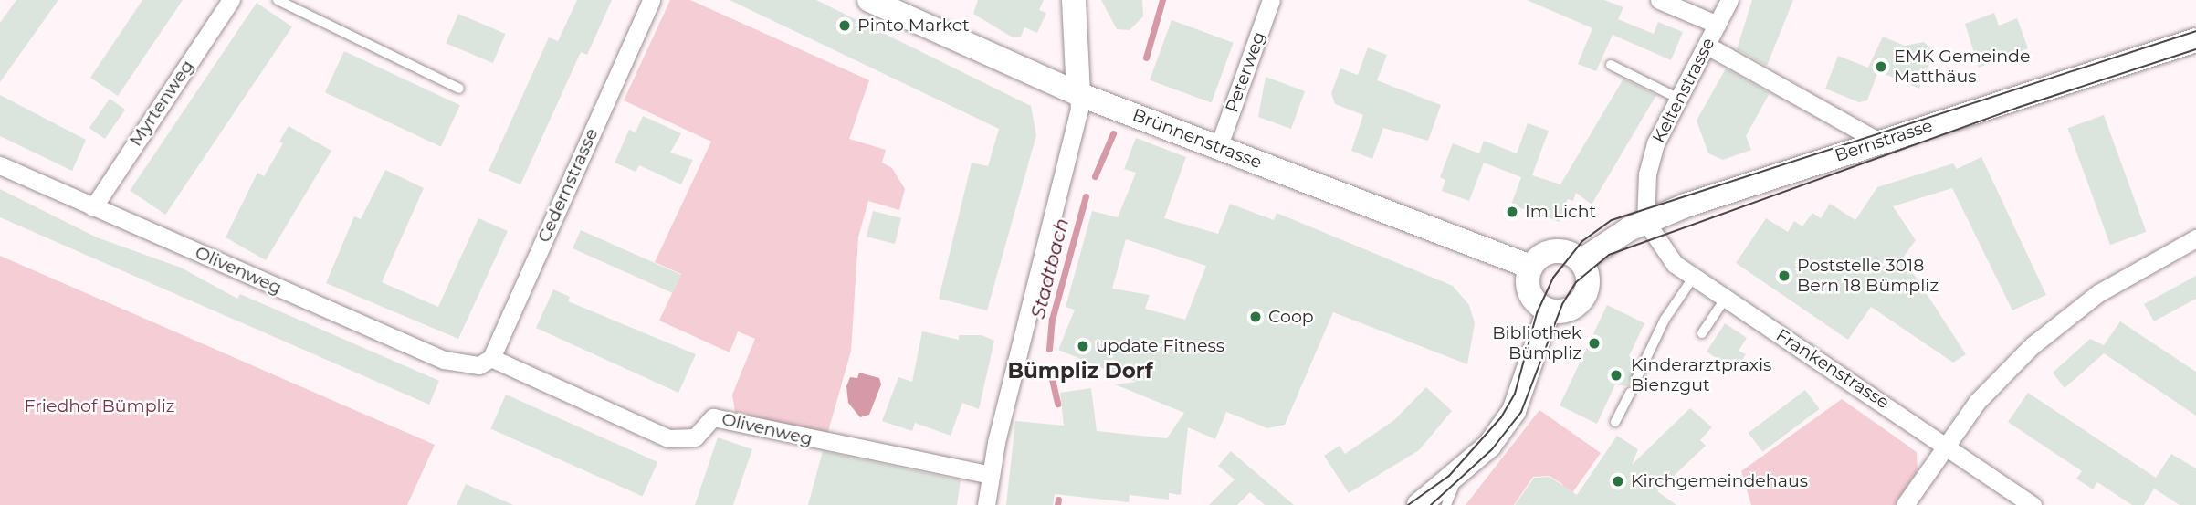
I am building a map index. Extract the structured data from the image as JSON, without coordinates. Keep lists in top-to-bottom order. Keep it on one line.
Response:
{"streets":{"street":["Peterweg","Keltenstrasse","Myrtenweg","Brünnenstrasse","Bernstrasse","Cedernstrasse","Olivenweg","Frankenstrasse"]},"crossings":[["Peterweg","Brünnenstrasse"],["Keltenstrasse","Bernstrasse"],["Keltenstrasse","Frankenstrasse"],["Myrtenweg","Olivenweg"],["Brünnenstrasse","Bernstrasse"],["Bernstrasse","Frankenstrasse"],["Cedernstrasse","Olivenweg"]],"districts":["Bümpliz Dorf"],"water":["Stadtbach"],"parks":["Friedhof Bümpliz"],"places":["Pinto Market","EMK Gemeinde Matthäus","Im Licht","Poststelle 3018 Bern 18 Bümpliz","Coop","Bibliothek Bümpliz","update Fitness","Kinderarztpraxis Bienzgut","Kirchgemeindehaus"]}
